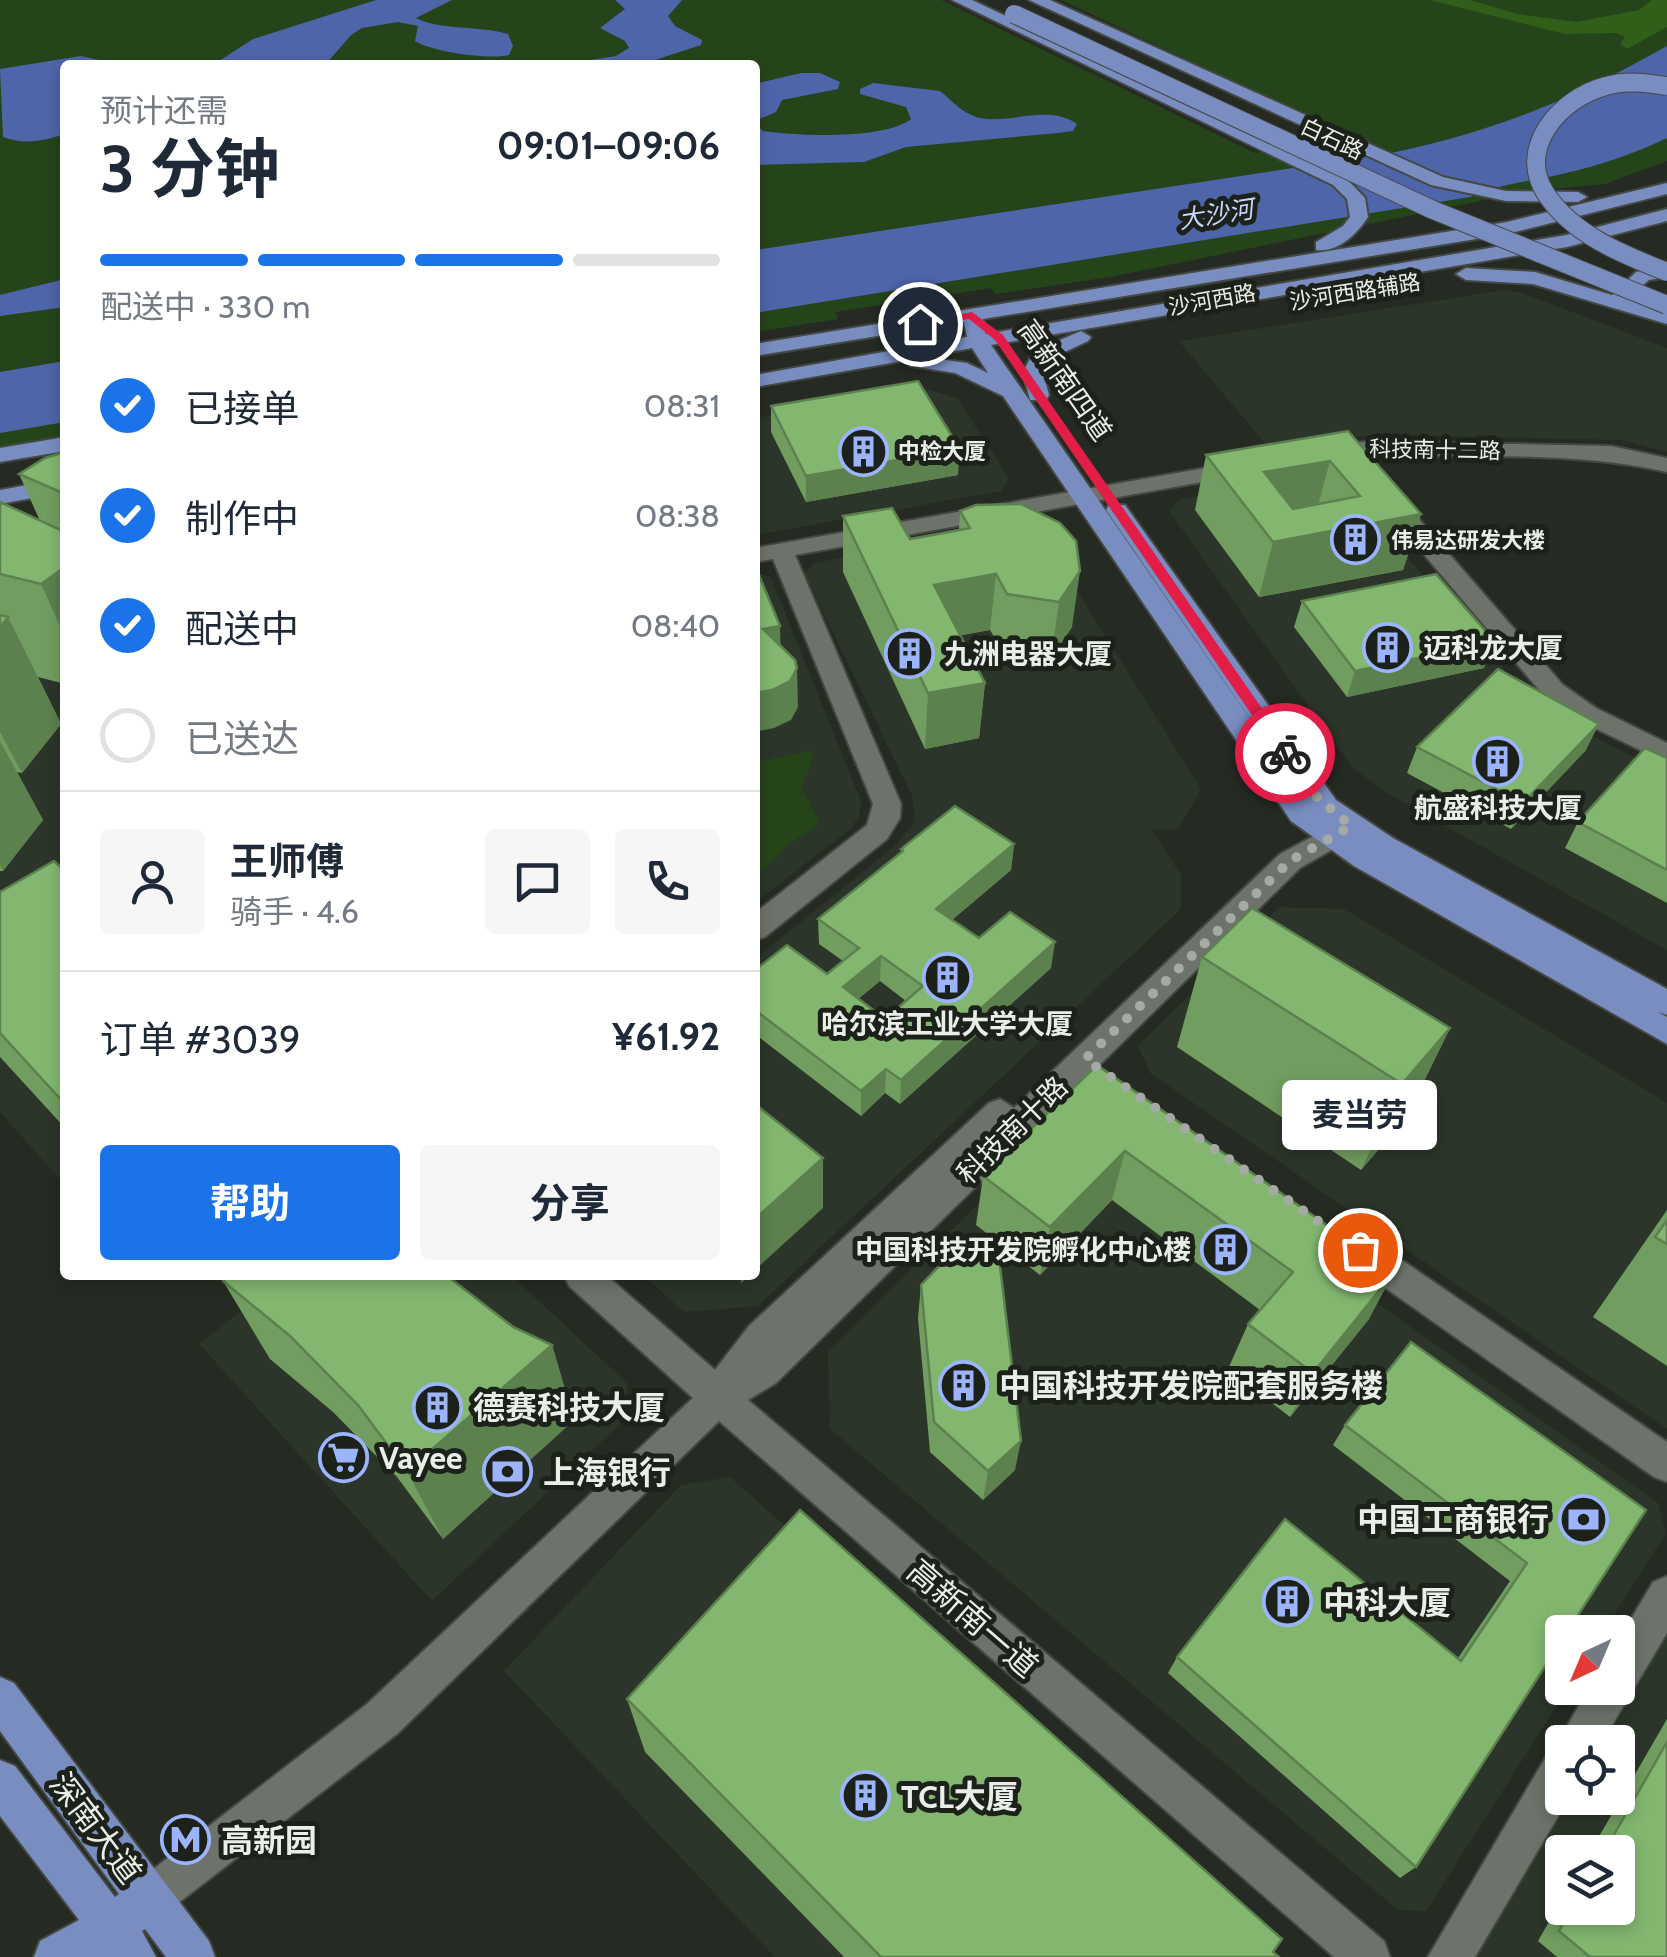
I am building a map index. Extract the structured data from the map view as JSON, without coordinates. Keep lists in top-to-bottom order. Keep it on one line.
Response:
{"streets":{"main road":["白石路","沙河西路辅路","沙河西路","高新南四道","深南大道"],"street":["科技南十二路","科技南十路","高新南一道"]},"crossings":[["沙河西路辅路","沙河西路"],["沙河西路","高新南四道"],["高新南四道","科技南十路"],["科技南十路","高新南一道"],["科技南十路","深南大道"]],"water":["大沙河"],"places":{"building":["中检大厦","伟易达研发大楼","迈科龙大厦","九洲电器大厦","航盛科技大厦","哈尔滨工业大学大厦","中国科技开发院孵化中心楼","中国科技开发院配套服务楼","德赛科技大厦","中科大厦","TCL大厦"],"other":["麦当劳"],"supermarket":["Vayee"],"bank":["上海银行","中国工商银行"],"metro station":["高新园"]},"north":"bottom left","page":{"heading":["3 分钟","预计还需","09:01–09:06"],"panel":["王师傅","骑手 · 4.6","订单 #3039","¥61.92"],"bar":"配送中 · 330 m","list":[["已接单","08:31"],["制作中","08:38"],["配送中","08:40"],"已送达"],"bubble":"麦当劳","buttons":["帮助","分享"]}}
